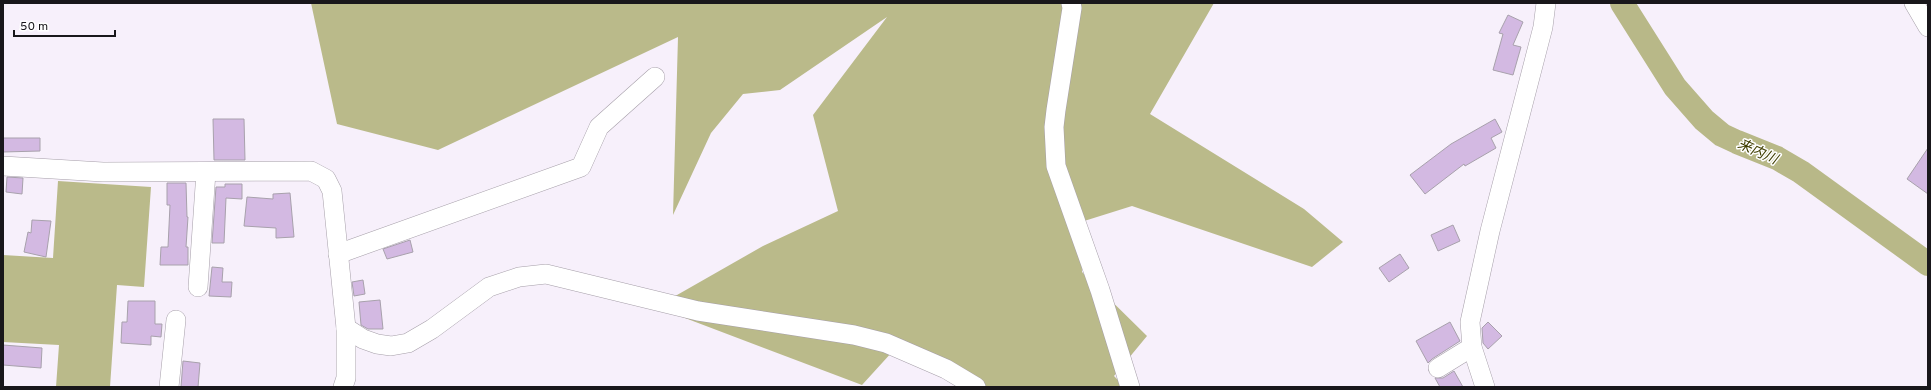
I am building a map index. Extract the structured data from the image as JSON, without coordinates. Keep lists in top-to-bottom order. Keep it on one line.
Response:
{"water":["来内川"],"scale_bar":"50 m"}
